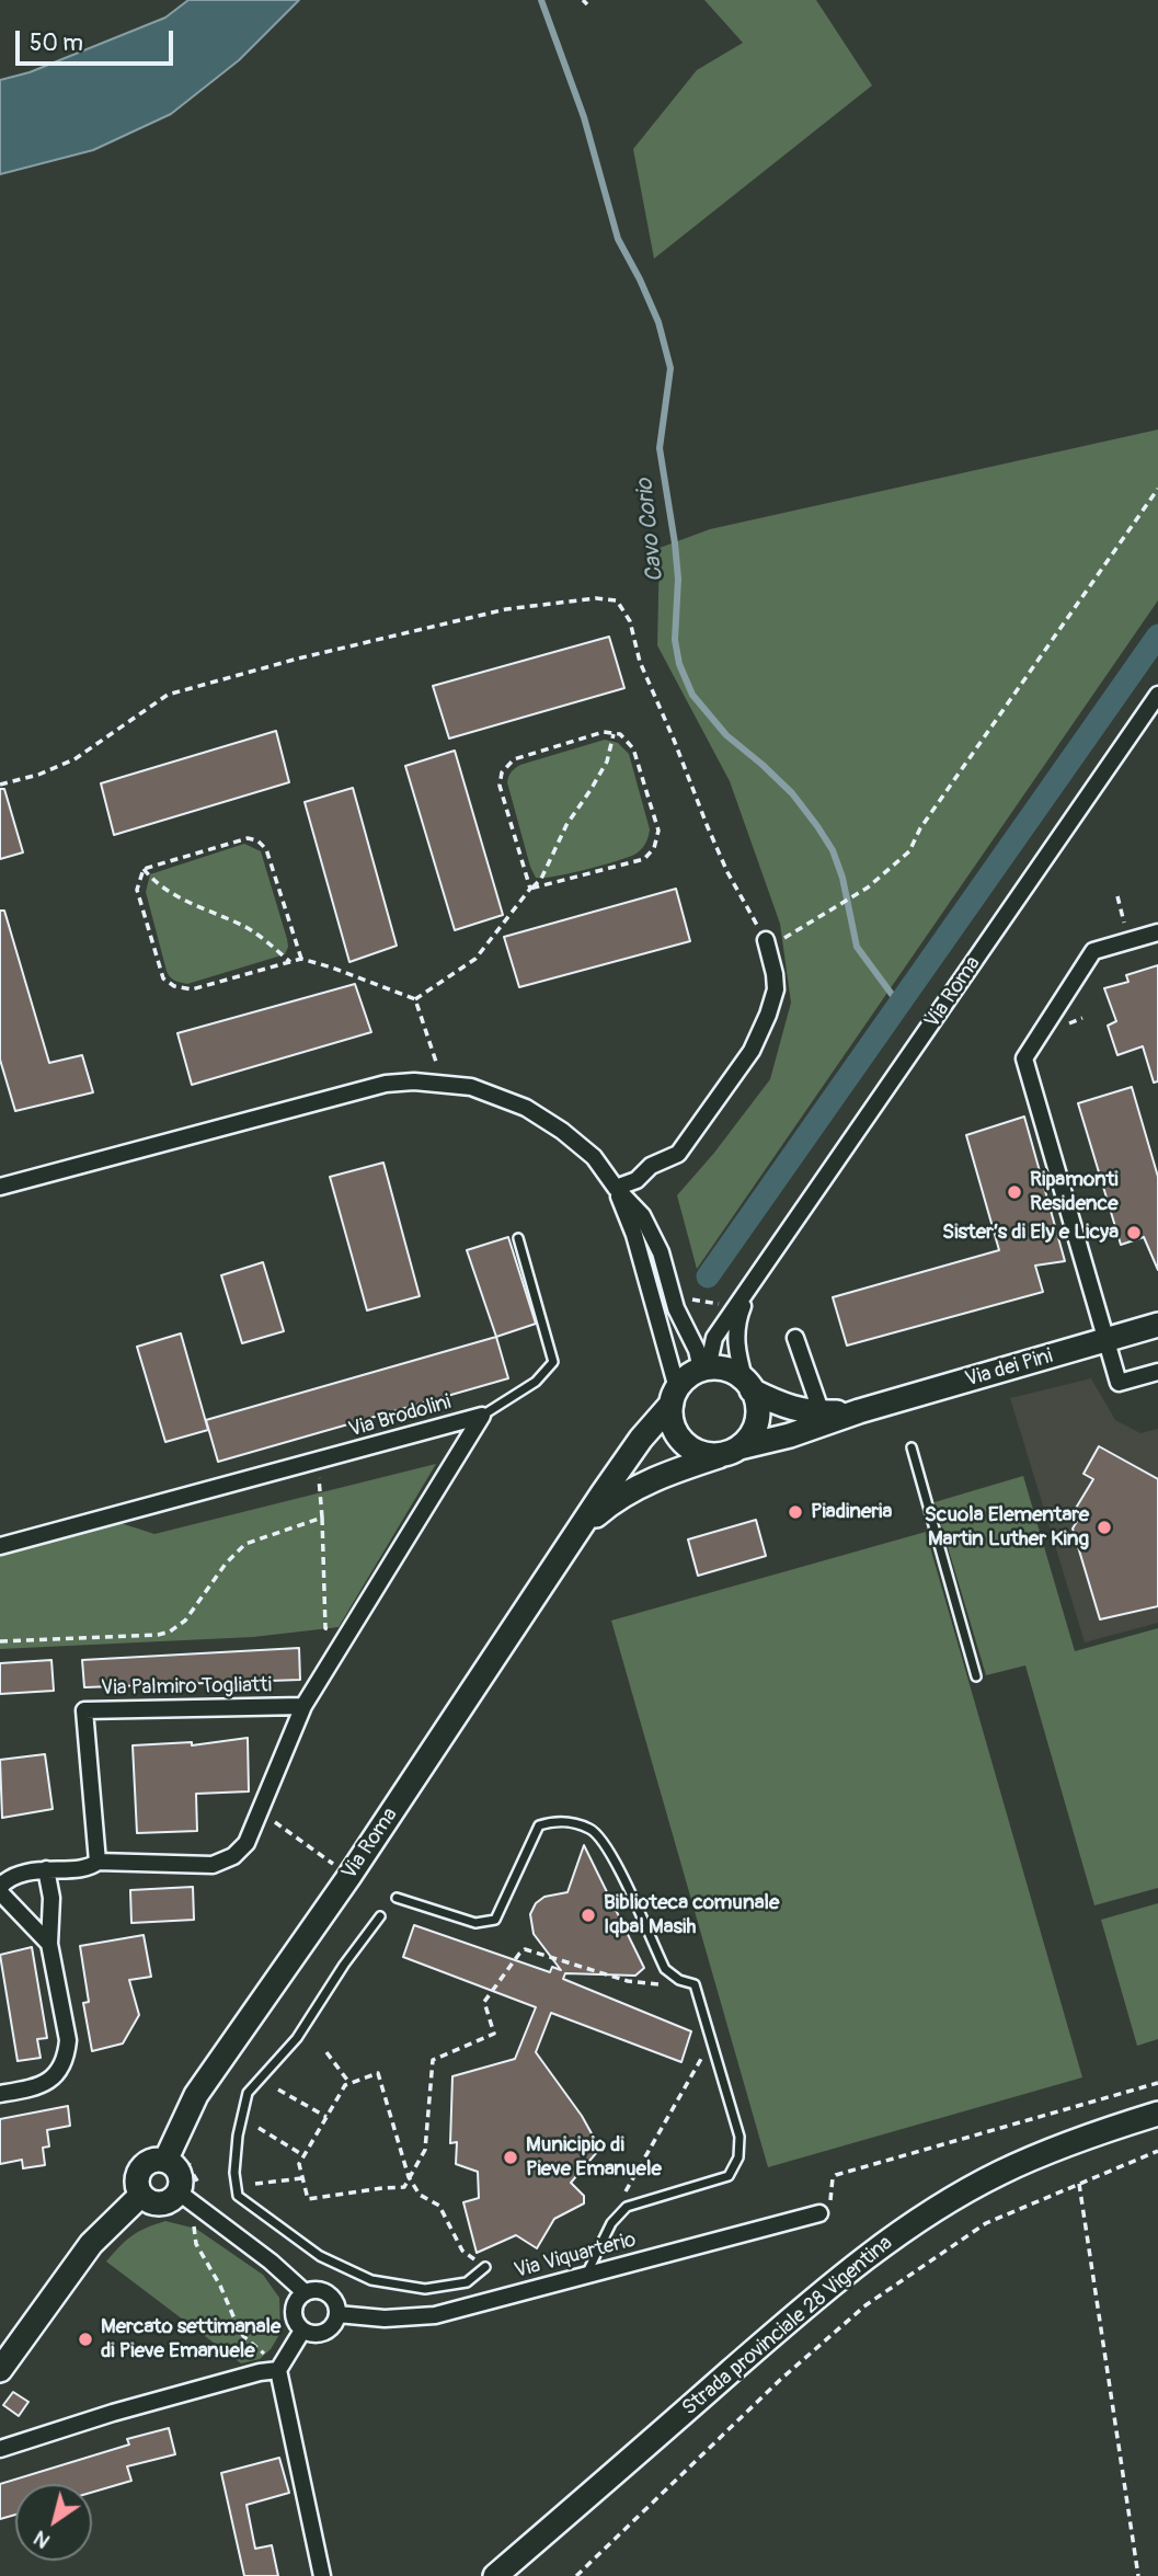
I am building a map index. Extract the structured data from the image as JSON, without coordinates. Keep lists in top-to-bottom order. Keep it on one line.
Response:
{"streets":{"street":["Via Roma","Via dei Pini","Via Brodolini","Via Palmiro Togliatti","Via Viquarterio","Strada provinciale 28 Vigentina"]},"crossings":[["Via Roma","Via dei Pini"],["Via Brodolini","Via Palmiro Togliatti"]],"water":["Cavo Corio"],"places":["Ripamonti Residence","Sister’s di Ely e Licya","Piadineria","Scuola Elementare Martin Luther King","Biblioteca comunale Iqbal Masih","Municipio di Pieve Emanuele","Mercato settimanale di Pieve Emanuele"],"scale_bar":"50 m","north":"bottom left"}
